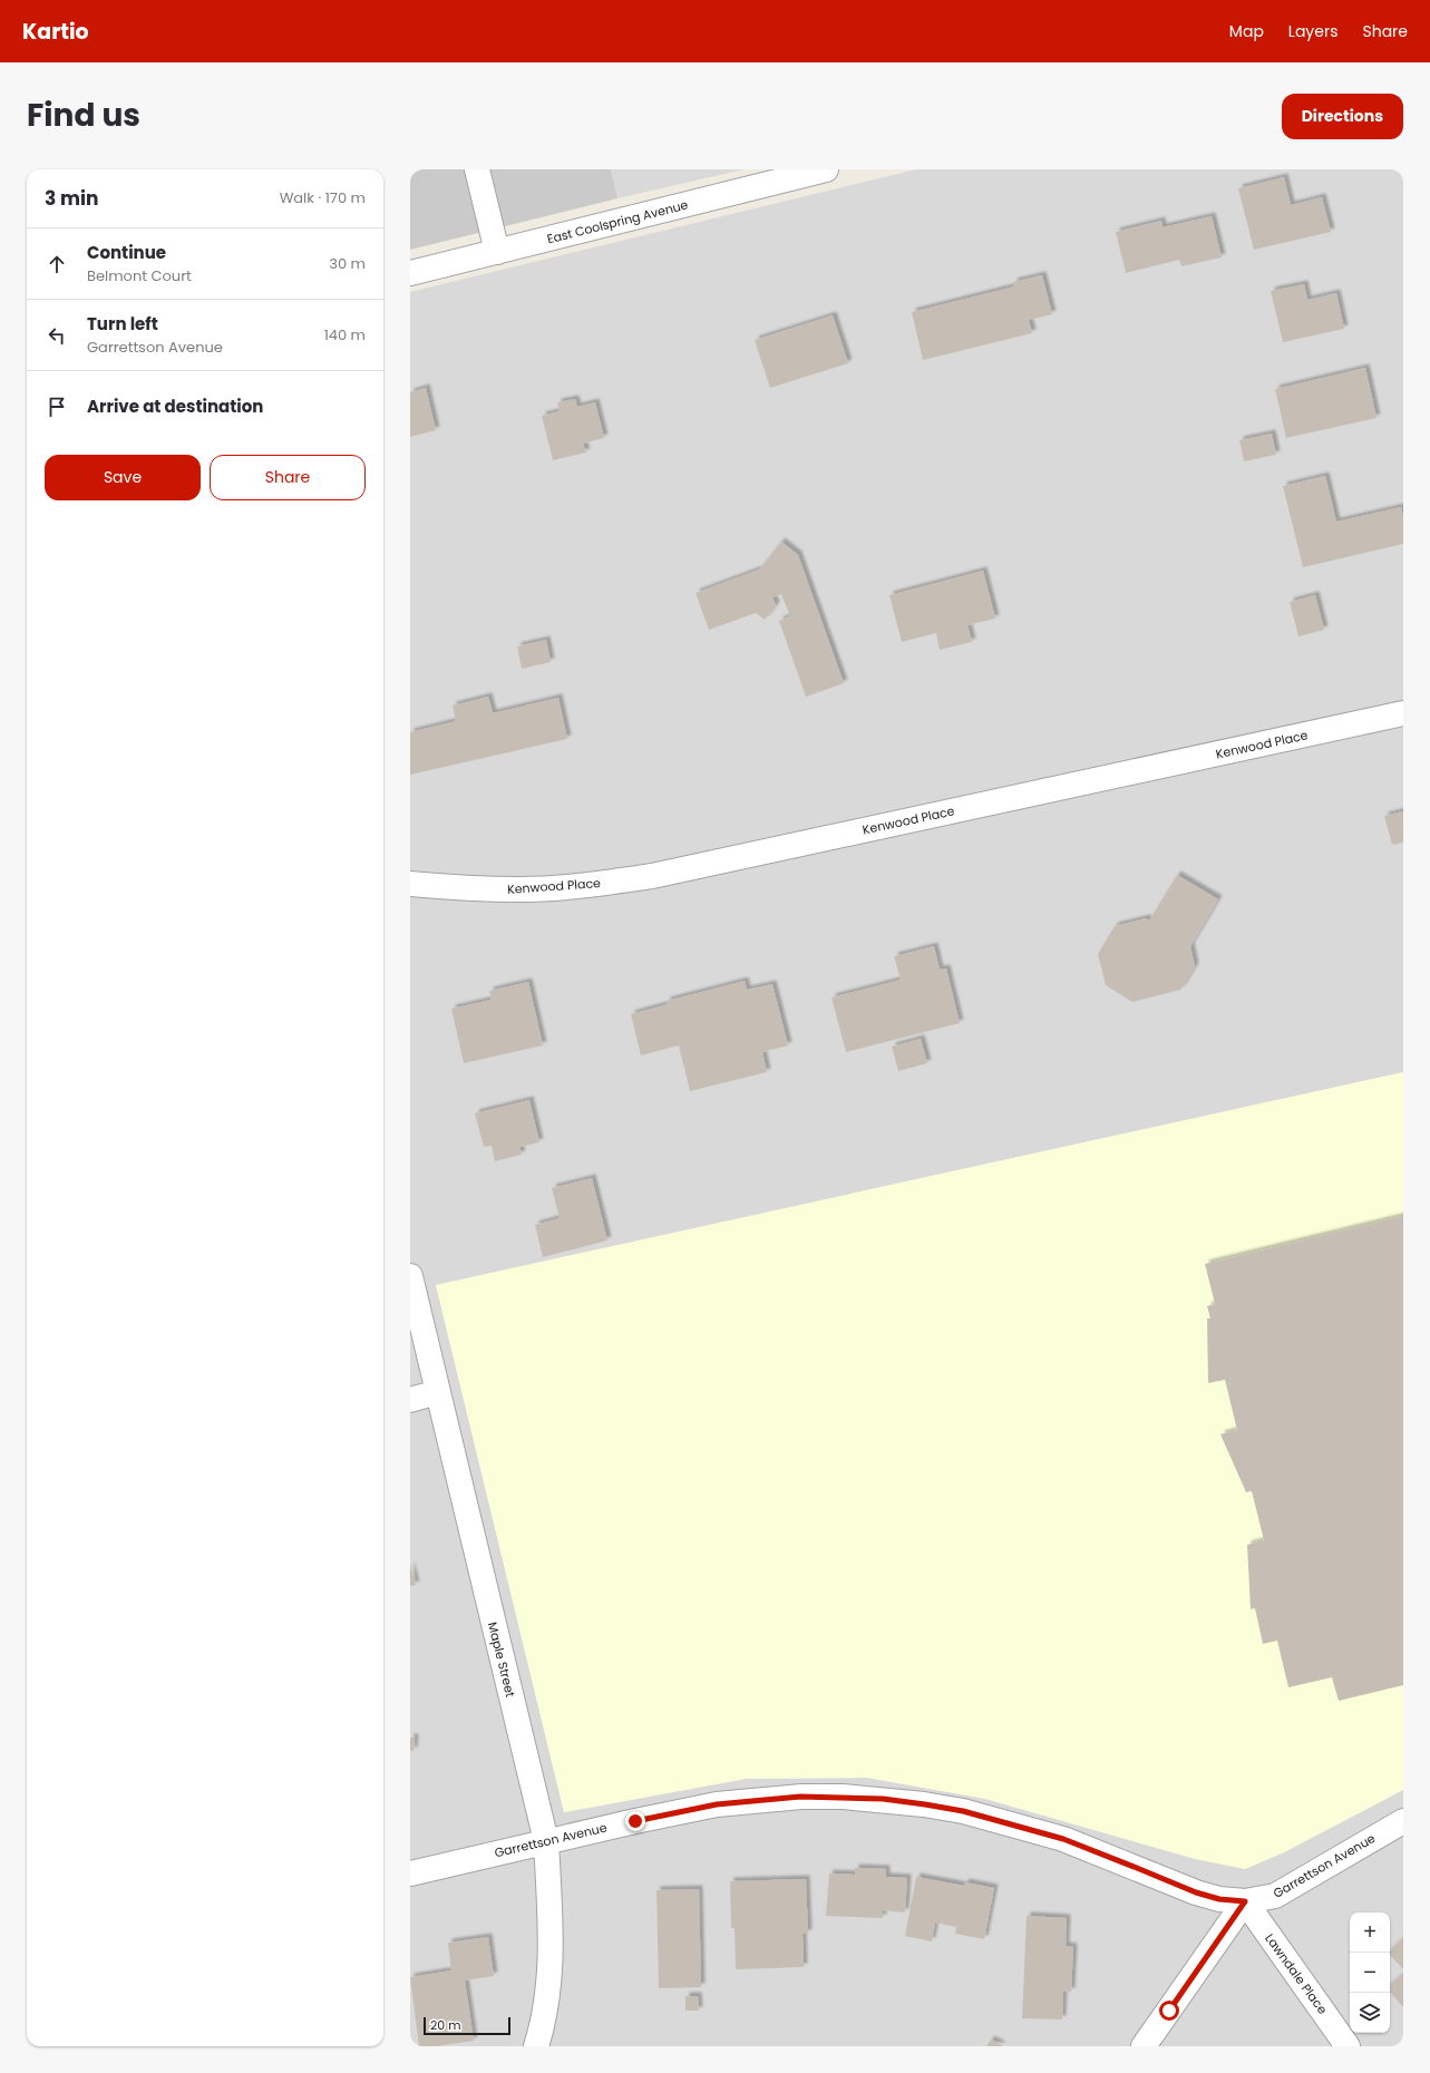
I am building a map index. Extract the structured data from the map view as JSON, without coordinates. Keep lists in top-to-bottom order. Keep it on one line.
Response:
{"streets":{"street":["East Coolspring Avenue","Kenwood Place","Maple Street","Garrettson Avenue","Lawndale Place"]},"crossings":[["Maple Street","Garrettson Avenue"],["Garrettson Avenue","Lawndale Place"]],"scale_bar":"20 m","page":{"header":"Kartio","nav":["Map","Layers","Share"],"title":"Find us","buttons":["Directions",["Save","Share"]],"heading":["3 min","Walk · 170 m"],"list":[["Continue","Belmont Court","30 m"],["Turn left","Garrettson Avenue","140 m"],"Arrive at destination"],"map_buttons":["+","−"],"scale":"20 m"}}
